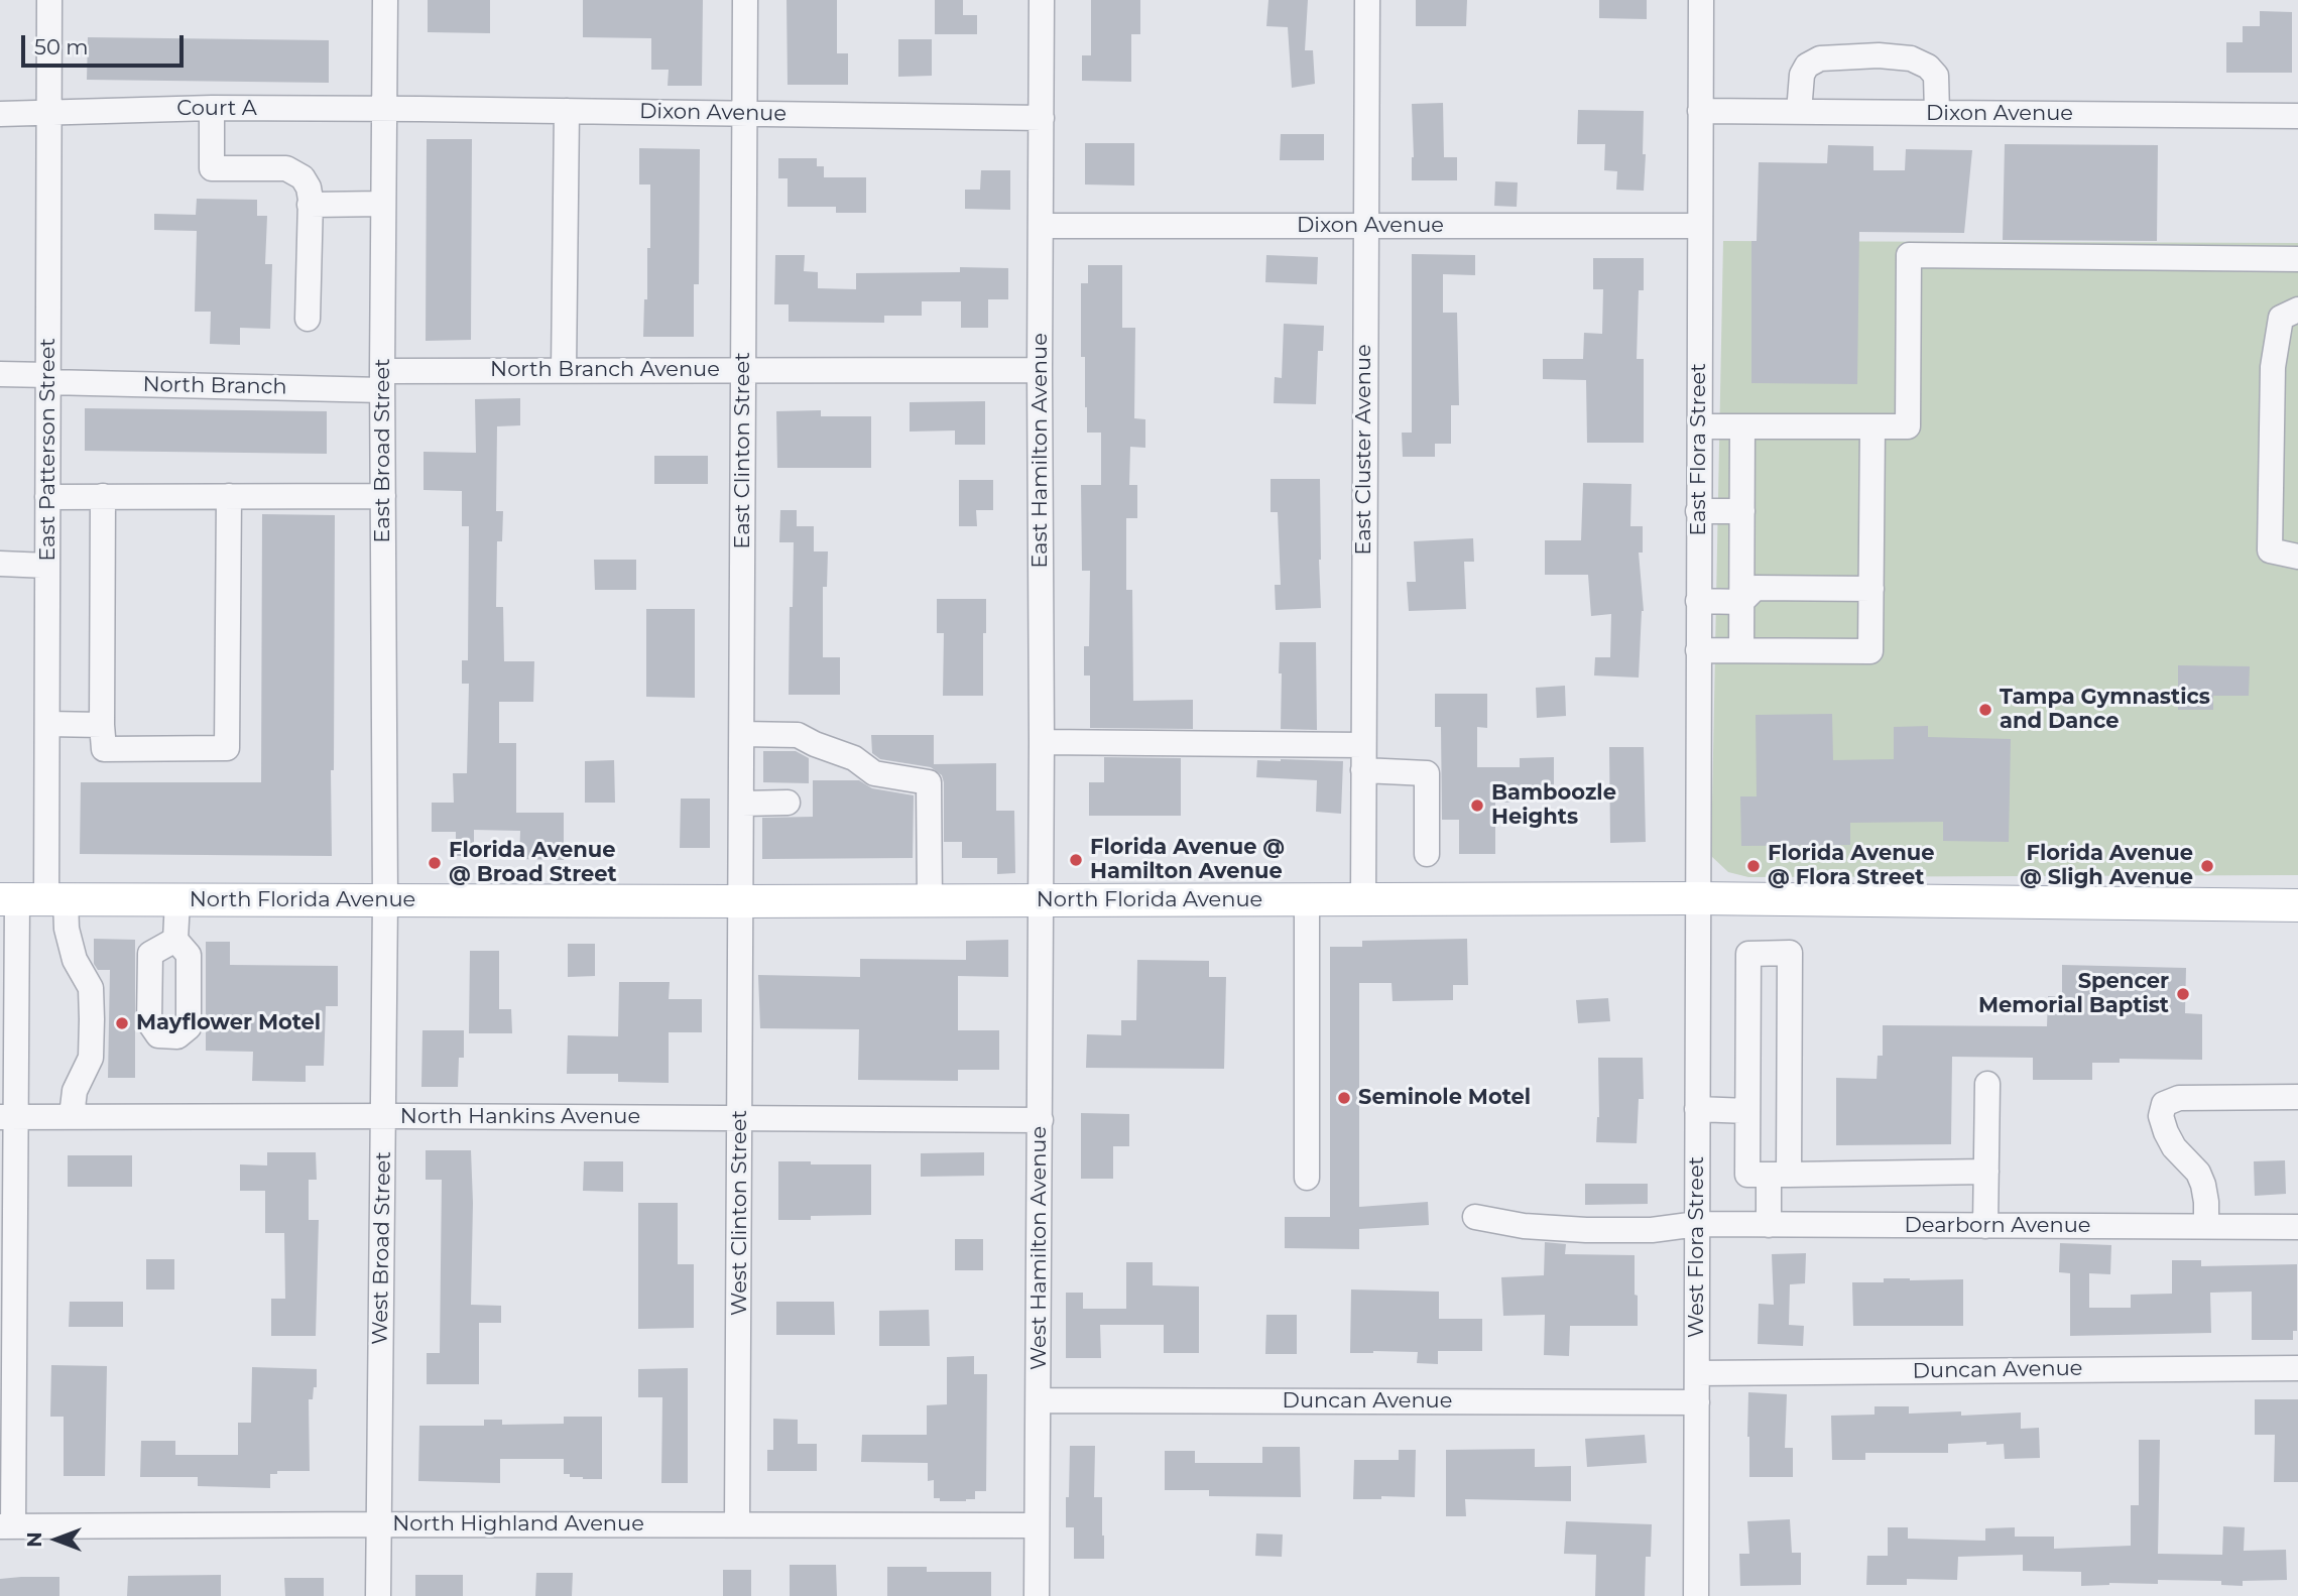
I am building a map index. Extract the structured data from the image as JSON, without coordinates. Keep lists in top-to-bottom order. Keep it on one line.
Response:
{"streets":{"main road":["North Florida Avenue"],"street":["Court A","Dixon Avenue","North Branch Avenue","North Branch","East Patterson Street","East Cluster Avenue","East Flora Street","East Broad Street","East Clinton Street","East Hamilton Avenue","North Hankins Avenue","West Clinton Street","Dearborn Avenue","West Flora Street","West Broad Street","West Hamilton Avenue","Duncan Avenue","North Highland Avenue"]},"crossings":[["Court A","Dixon Avenue"],["Court A","East Patterson Street"],["Court A","East Broad Street"],["Dixon Avenue","East Cluster Avenue"],["Dixon Avenue","East Flora Street"],["Dixon Avenue","East Broad Street"],["Dixon Avenue","East Clinton Street"],["Dixon Avenue","East Hamilton Avenue"],["North Branch Avenue","North Branch"],["North Branch Avenue","East Broad Street"],["North Branch Avenue","East Clinton Street"],["North Branch Avenue","East Hamilton Avenue"],["North Branch","East Patterson Street"],["North Branch","East Broad Street"],["East Patterson Street","North Florida Avenue"],["East Cluster Avenue","North Florida Avenue"],["East Flora Street","North Florida Avenue"],["East Flora Street","West Flora Street"],["East Broad Street","North Florida Avenue"],["East Broad Street","West Broad Street"],["East Clinton Street","North Florida Avenue"],["East Clinton Street","West Clinton Street"],["East Hamilton Avenue","North Florida Avenue"],["East Hamilton Avenue","West Hamilton Avenue"],["North Florida Avenue","West Clinton Street"],["North Florida Avenue","West Flora Street"],["North Florida Avenue","West Broad Street"],["North Florida Avenue","West Hamilton Avenue"],["North Hankins Avenue","West Clinton Street"],["North Hankins Avenue","West Broad Street"],["North Hankins Avenue","West Hamilton Avenue"],["West Clinton Street","North Highland Avenue"],["Dearborn Avenue","West Flora Street"],["West Flora Street","Duncan Avenue"],["West Broad Street","North Highland Avenue"],["West Hamilton Avenue","Duncan Avenue"],["West Hamilton Avenue","North Highland Avenue"]],"places":["Tampa Gymnastics and Dance","Bamboozle Heights","Florida Avenue @ Hamilton Avenue","Florida Avenue @ Broad Street","Florida Avenue @ Flora Street","Florida Avenue @ Sligh Avenue","Spencer Memorial Baptist","Mayflower Motel","Seminole Motel"],"scale_bar":"50 m","north":"left"}
